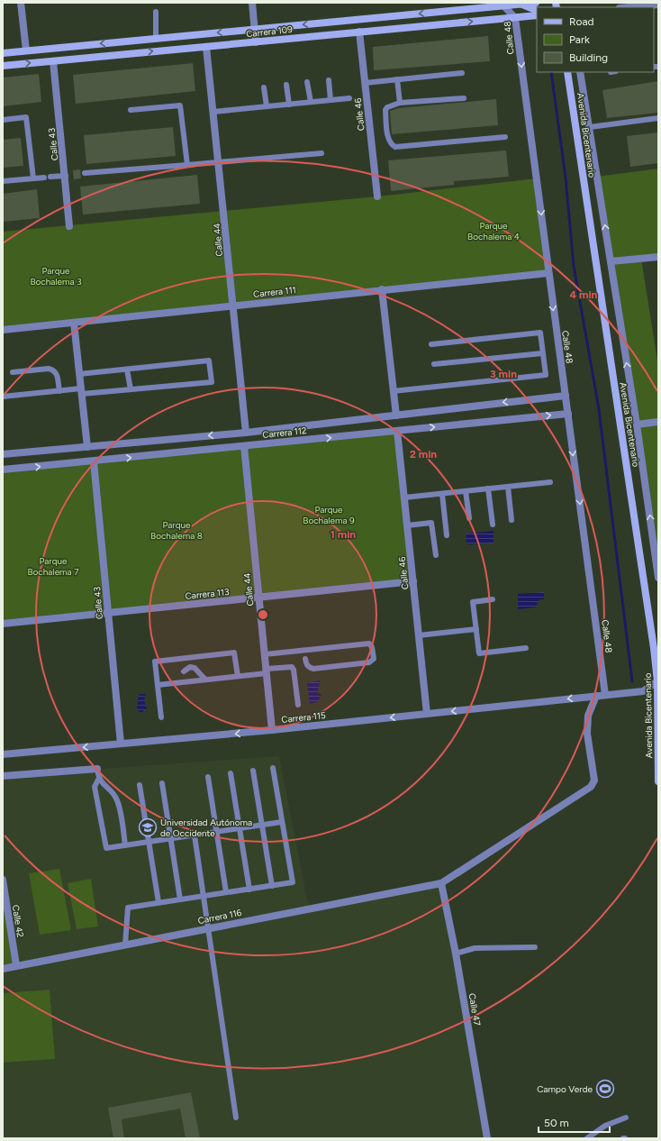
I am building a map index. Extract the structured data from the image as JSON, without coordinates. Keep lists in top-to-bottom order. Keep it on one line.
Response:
{"streets":{"main road":["Carrera 109","Calle 48","Avenida Bicentenario"],"street":["Calle 46","Calle 43","Calle 44","Carrera 111","Carrera 112","Carrera 113","Carrera 115","Carrera 116","Calle 42","Calle 47"]},"crossings":[["Carrera 109","Calle 48"],["Carrera 109","Calle 46"],["Carrera 109","Calle 43"],["Carrera 109","Calle 44"],["Calle 48","Carrera 111"],["Calle 48","Carrera 112"],["Calle 48","Carrera 115"],["Calle 46","Carrera 112"],["Calle 46","Carrera 113"],["Calle 46","Carrera 115"],["Avenida Bicentenario","Carrera 115"],["Calle 43","Carrera 112"],["Calle 43","Carrera 113"],["Calle 43","Carrera 115"],["Calle 44","Carrera 111"],["Calle 44","Carrera 112"],["Calle 44","Carrera 113"],["Calle 44","Carrera 115"],["Carrera 116","Calle 42"],["Carrera 116","Calle 47"]],"one_way":["Calle 48","Carrera 115"],"parks":["Parque Bochalema 4","Parque Bochalema 3","Parque Bochalema 9","Parque Bochalema 8","Parque Bochalema 7"],"places":{"school or university":["Universidad Autónoma de Occidente"],"sports":["Campo Verde"]},"legend":["Road","Park","Building"],"scale_bar":"50 m","rings":["4 min","3 min","2 min","1 min"]}
